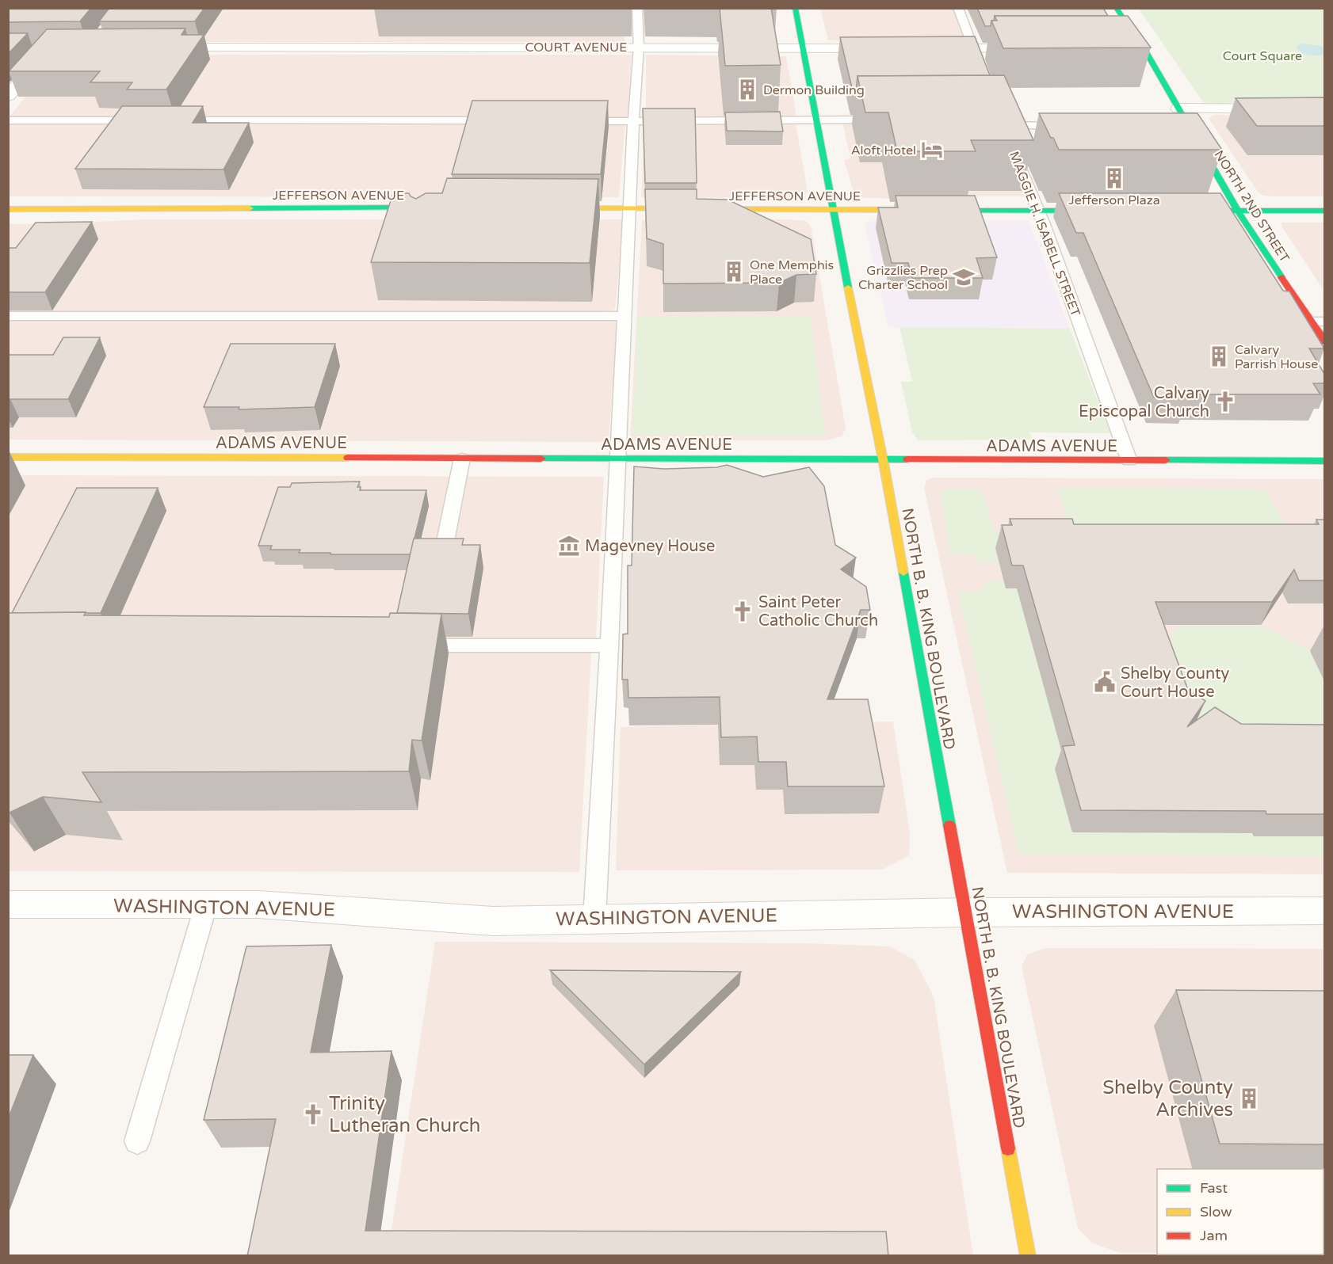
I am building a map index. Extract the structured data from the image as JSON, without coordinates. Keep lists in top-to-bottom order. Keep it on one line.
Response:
{"streets":{"main road":["JEFFERSON AVENUE","NORTH 2ND STREET","ADAMS AVENUE","NORTH B. B. KING BOULEVARD"],"street":["COURT AVENUE","WASHINGTON AVENUE"],"lane":["MAGGIE H. ISABELL STREET"]},"crossings":[["COURT AVENUE","NORTH B. B. KING BOULEVARD"],["JEFFERSON AVENUE","MAGGIE H. ISABELL STREET"],["JEFFERSON AVENUE","NORTH B. B. KING BOULEVARD"],["MAGGIE H. ISABELL STREET","ADAMS AVENUE"],["ADAMS AVENUE","NORTH B. B. KING BOULEVARD"],["NORTH B. B. KING BOULEVARD","WASHINGTON AVENUE"]],"parks":["Court Square"],"places":{"building":["Dermon Building","Jefferson Plaza","One Memphis Place","Calvary Parrish House","Shelby County Archives"],"hotel":["Aloft Hotel"],"school or university":["Grizzlies Prep Charter School"],"church":["Calvary Episcopal Church","Saint Peter Catholic Church","Trinity Lutheran Church"],"museum":["Magevney House"],"public building":["Shelby County Court House"]},"legend":["Fast","Slow","Jam"]}
